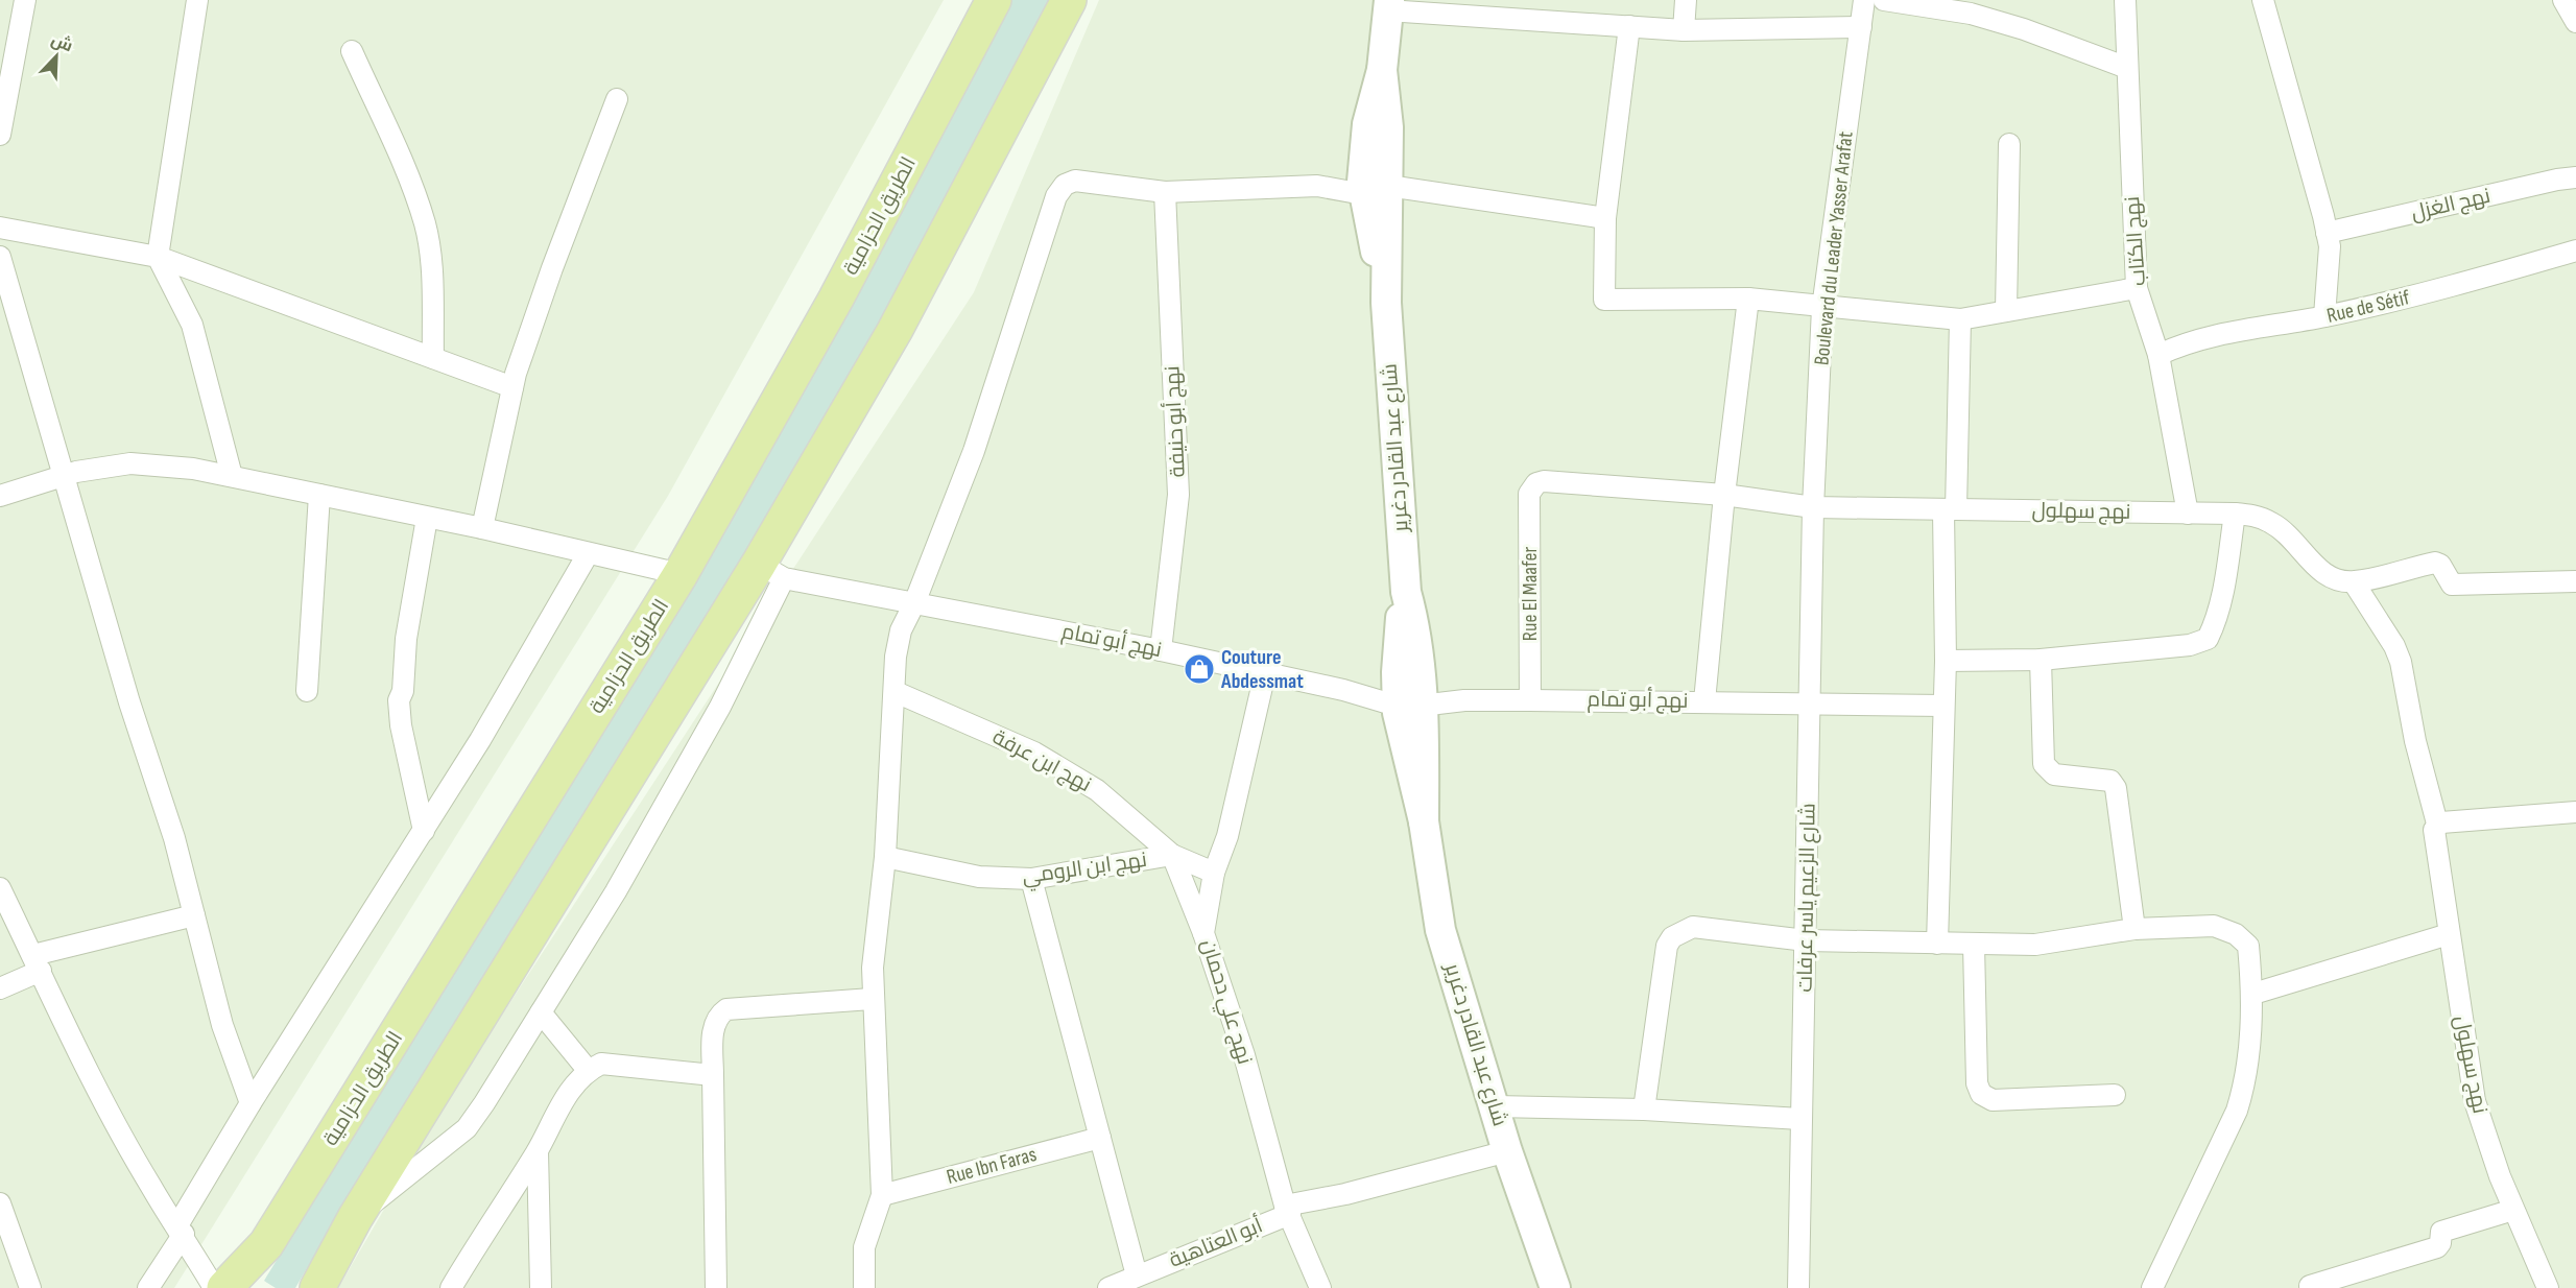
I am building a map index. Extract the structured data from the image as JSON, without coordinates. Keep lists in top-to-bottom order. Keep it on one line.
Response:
{"streets":{"highway":["الطريق الحزامية"],"main road":["شارع عبد القادر دغرير"],"street":["نهج الغزل","نهج الكتاب","Boulevard du Leader Yasser Arafat","Rue de Sétif","نهج أبو حنيفة","نهج سهلول","Rue El Maafer","نهج أبو تمام","نهج ابن عرفة","نهج ابن الرومي","شارع الزعيم ياسر عرفات","نهج علي دحمان","Rue Ibn Faras","أبو العتاهية"]},"crossings":[["نهج الكتاب","Rue de Sétif"],["نهج الكتاب","نهج سهلول"],["Boulevard du Leader Yasser Arafat","نهج سهلول"],["Boulevard du Leader Yasser Arafat","شارع الزعيم ياسر عرفات"],["نهج أبو حنيفة","نهج أبو تمام"],["شارع عبد القادر دغرير","نهج أبو تمام"],["شارع عبد القادر دغرير","أبو العتاهية"],["نهج سهلول","Rue El Maafer"],["نهج سهلول","شارع الزعيم ياسر عرفات"],["Rue El Maafer","نهج أبو تمام"],["نهج أبو تمام","شارع الزعيم ياسر عرفات"],["نهج أبو تمام","نهج علي دحمان"],["نهج ابن عرفة","نهج ابن الرومي"],["نهج علي دحمان","أبو العتاهية"]],"places":{"shop":["Couture Abdessmat"]},"north":"top right"}
